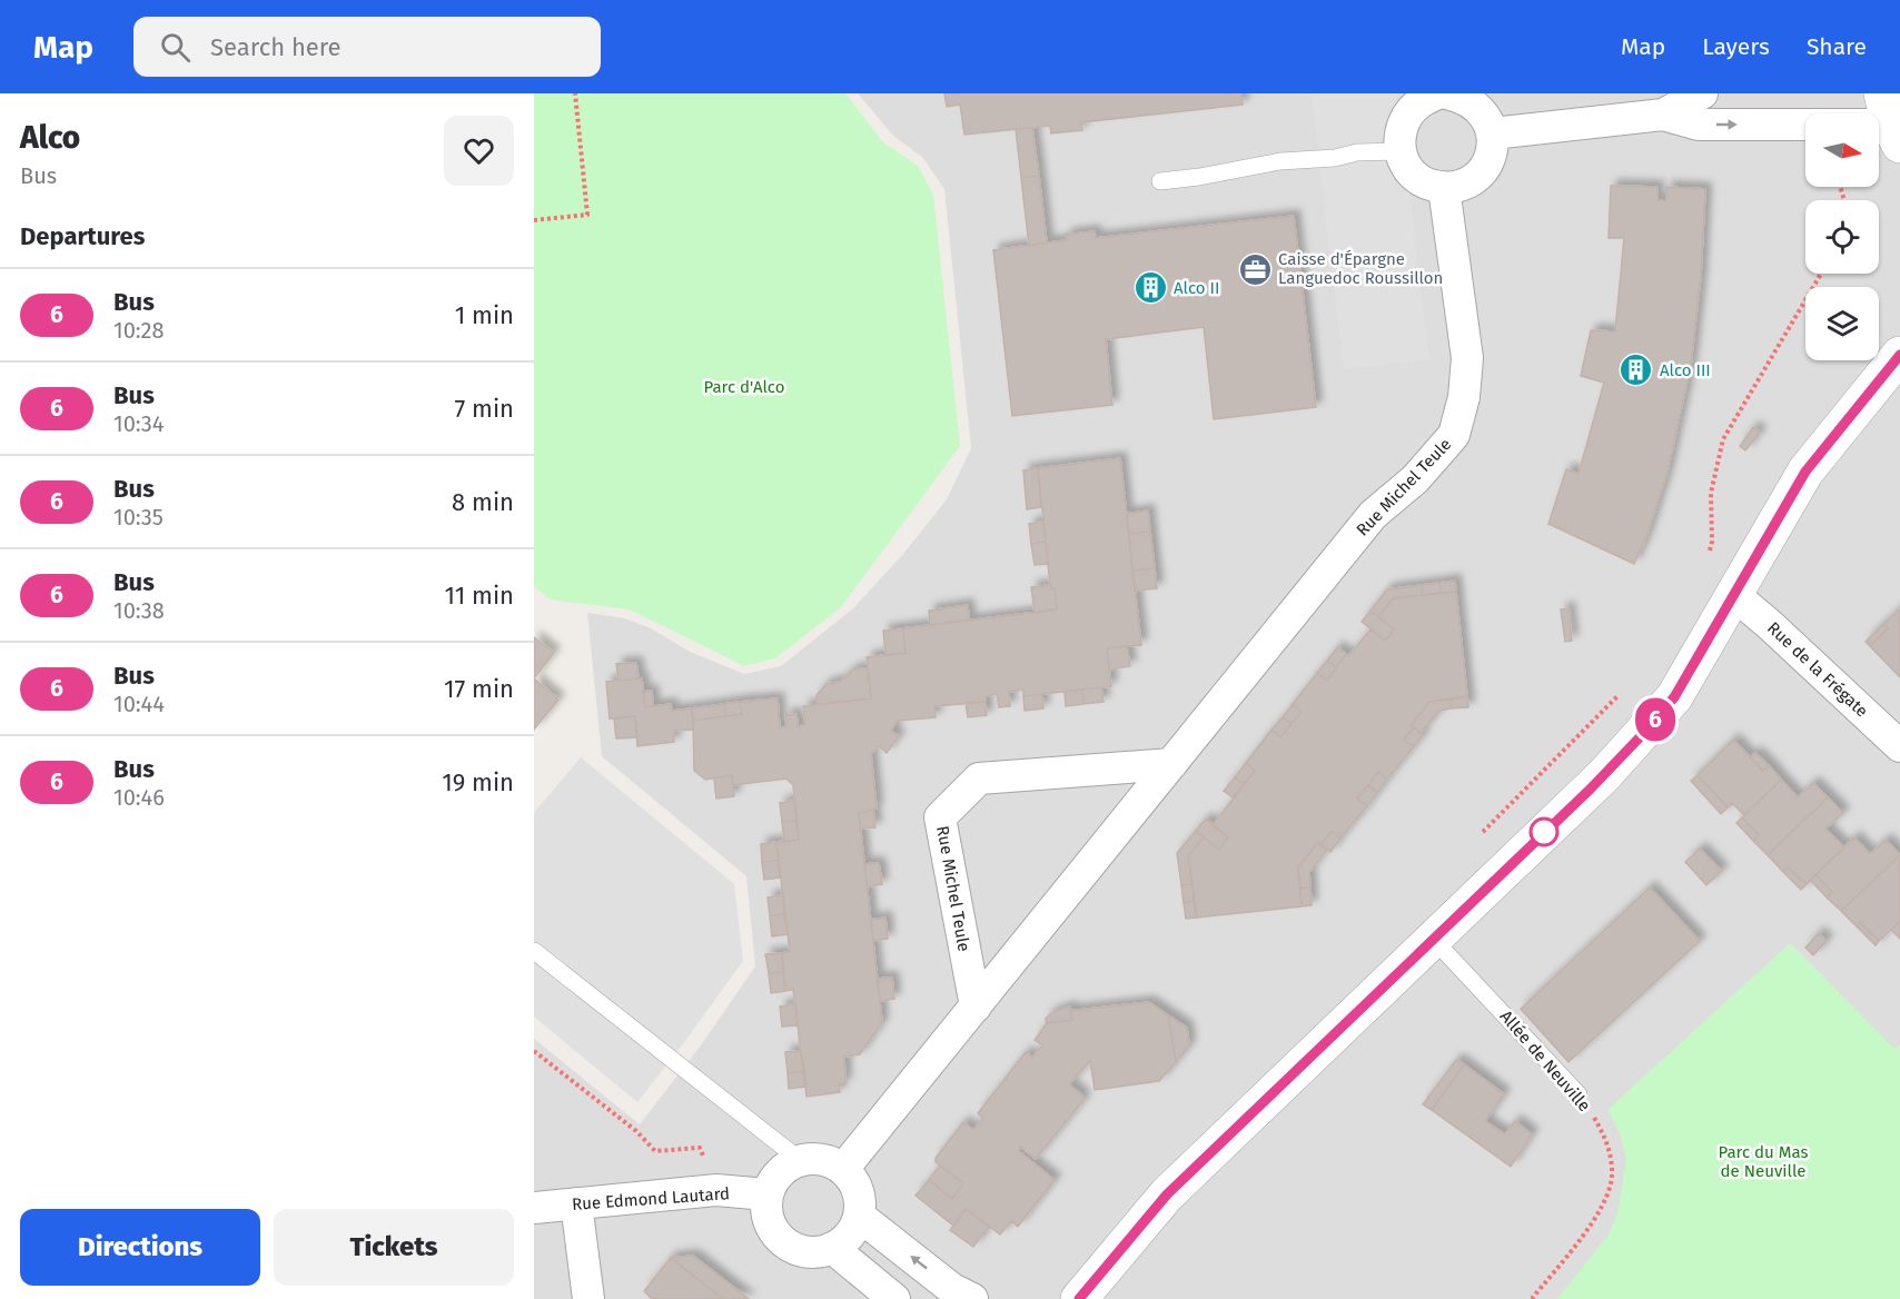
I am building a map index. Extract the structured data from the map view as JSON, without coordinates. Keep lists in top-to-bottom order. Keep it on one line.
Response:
{"streets":{"street":["Rue Michel Teule","Rue de la Frégate","Rue Edmond Lautard"],"lane":["Allée de Neuville"]},"crossings":[["Rue Michel Teule","Rue Edmond Lautard"]],"parks":["Parc d'Alco","Parc du Mas de Neuville"],"places":{"office":["Caisse d'Épargne Languedoc Roussillon"],"building":["Alco II","Alco III"]},"lines":["bus line 6"],"north":"right","page":{"header":"Map","search":"Search here","nav":["Map","Layers","Share"],"heading":[["Alco","Bus"],"Departures"],"on_map":"6","list":[{"mark":"6","name":"Bus","note":"10:28","value":"1 min"},{"mark":"6","name":"Bus","note":"10:34","value":"7 min"},{"mark":"6","name":"Bus","note":"10:35","value":"8 min"},{"mark":"6","name":"Bus","note":"10:38","value":"11 min"},{"mark":"6","name":"Bus","note":"10:44","value":"17 min"},{"mark":"6","name":"Bus","note":"10:46","value":"19 min"}],"buttons":["Directions","Tickets"]}}
